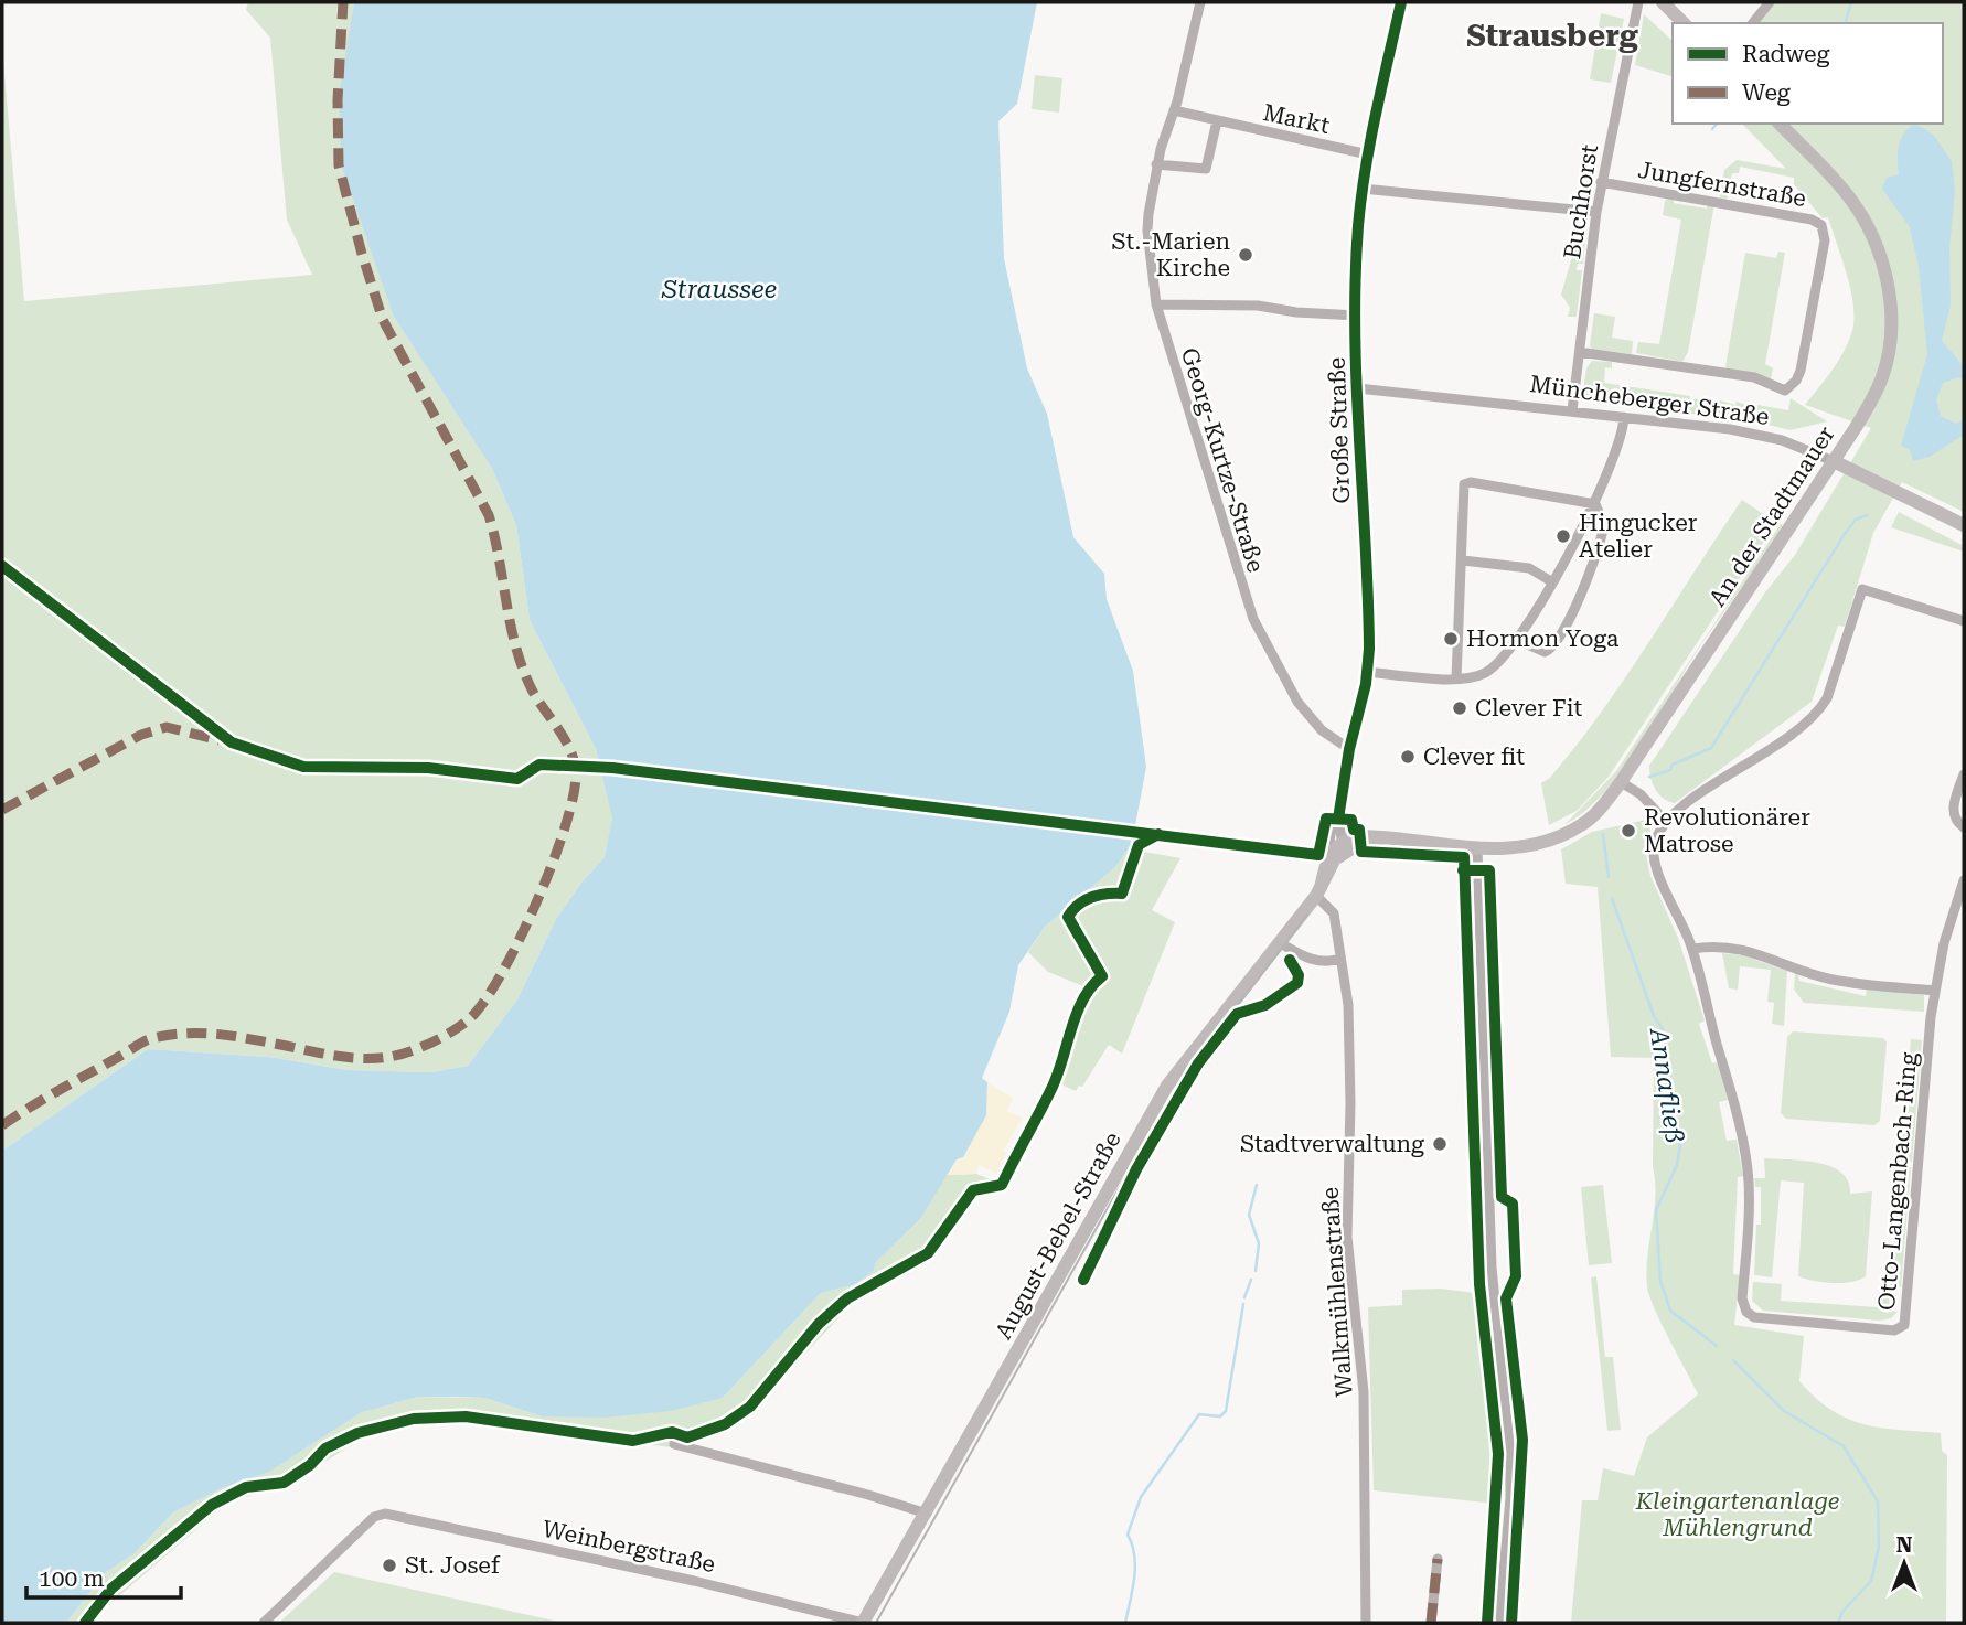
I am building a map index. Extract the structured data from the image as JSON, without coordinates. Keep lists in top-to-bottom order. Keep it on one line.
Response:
{"streets":{"street":["Markt","Jungfernstraße","Buchhorst","Müncheberger Straße","Große Straße","Georg-Kurtze-Straße","An der Stadtmauer","Otto-Langenbach-Ring","August-Bebel-Straße","Walkmühlenstraße","Weinbergstraße"]},"crossings":[["Markt","Große Straße"],["Markt","Georg-Kurtze-Straße"],["Jungfernstraße","Buchhorst"],["Buchhorst","Müncheberger Straße"],["Müncheberger Straße","Große Straße"],["Müncheberger Straße","An der Stadtmauer"],["Große Straße","Georg-Kurtze-Straße"],["Große Straße","August-Bebel-Straße"],["August-Bebel-Straße","Walkmühlenstraße"],["August-Bebel-Straße","Weinbergstraße"]],"districts":["Strausberg"],"water":["Straussee","Annafließ"],"parks":["Kleingartenanlage Mühlengrund"],"places":["St.-Marien Kirche","Hingucker Atelier","Hormon Yoga","Clever Fit","Clever fit","Revolutionärer Matrose","Stadtverwaltung","St. Josef"],"legend":["Radweg","Weg"],"scale_bar":"100 m","north":"top"}
